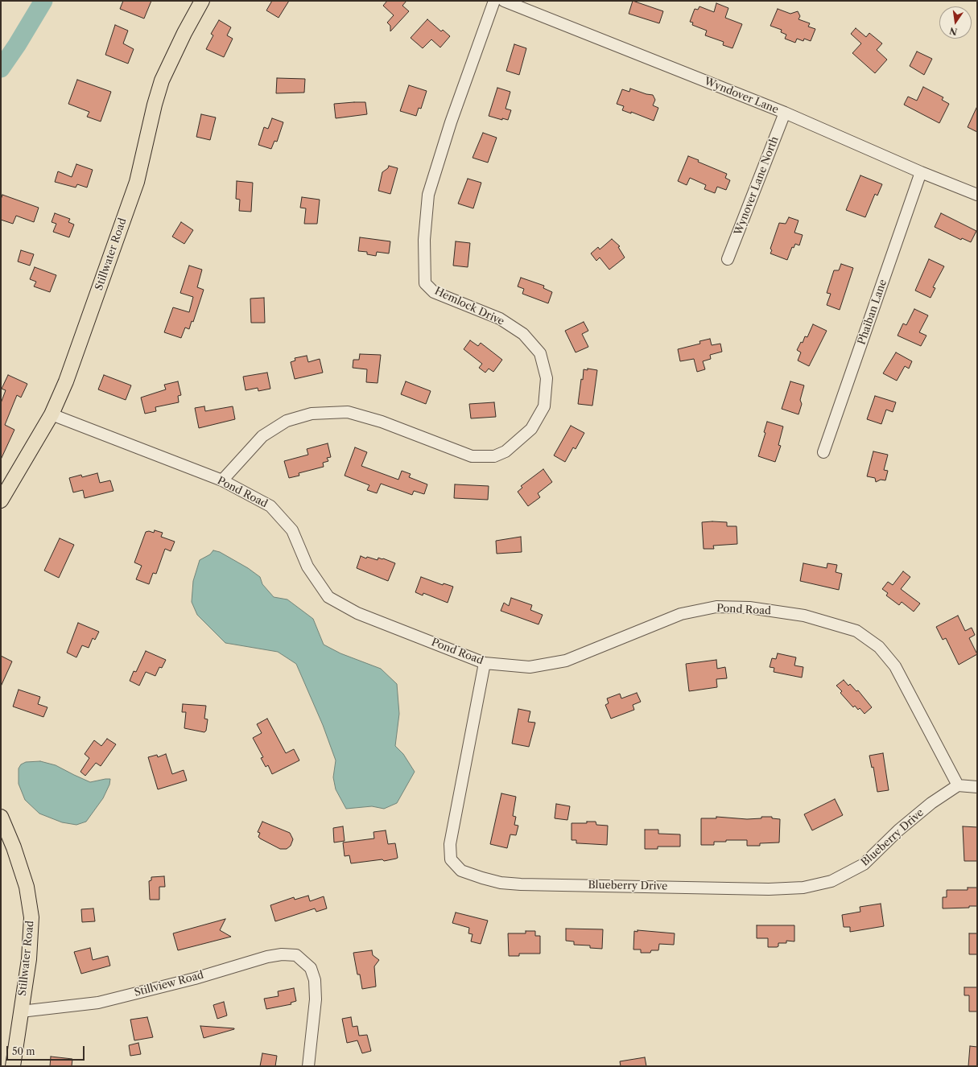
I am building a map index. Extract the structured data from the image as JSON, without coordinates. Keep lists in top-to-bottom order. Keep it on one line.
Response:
{"streets":{"main road":["Stillwater Road"],"street":["Wyndover Lane","Wynover Lane North","Hemlock Drive","Phaiban Lane","Pond Road","Blueberry Drive","Stillview Road"]},"crossings":[["Wyndover Lane","Wynover Lane North"],["Wyndover Lane","Phaiban Lane"],["Stillwater Road","Pond Road"],["Stillwater Road","Stillview Road"],["Hemlock Drive","Pond Road"],["Pond Road","Blueberry Drive"]],"scale_bar":"50 m","north":"bottom"}
